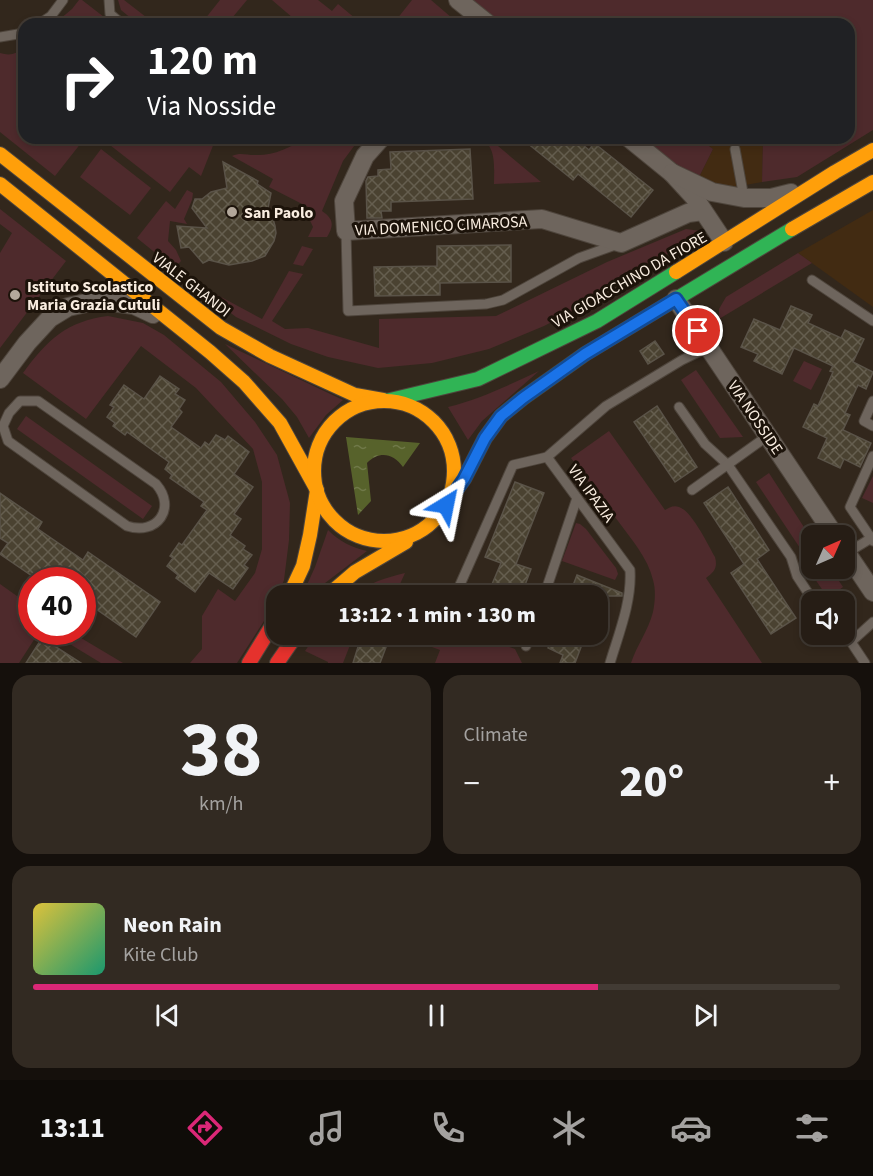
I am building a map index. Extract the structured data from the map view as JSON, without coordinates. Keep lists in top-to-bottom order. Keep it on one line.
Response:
{"streets":{"street":["VIA DOMENICO CIMAROSA","VIA GIOACCHINO DA FIORE","VIALE GHANDI","VIA NOSSIDE"],"lane":["VIA IPAZIA"]},"crossings":[["VIA GIOACCHINO DA FIORE","VIALE GHANDI"],["VIA NOSSIDE","VIA IPAZIA"]],"places":["San Paolo","Istituto Scolastico Maria Grazia Cutuli"],"north":"top right","page":{"turn":["120 m","Via Nosside"],"limit":"40","trip":"13:12 · 1 min · 130 m","tile":[["38","km/h"],"Climate"],"heat":["−","20°","+"],"song":["Neon Rain","Kite Club"],"tabs":"13:11"}}
